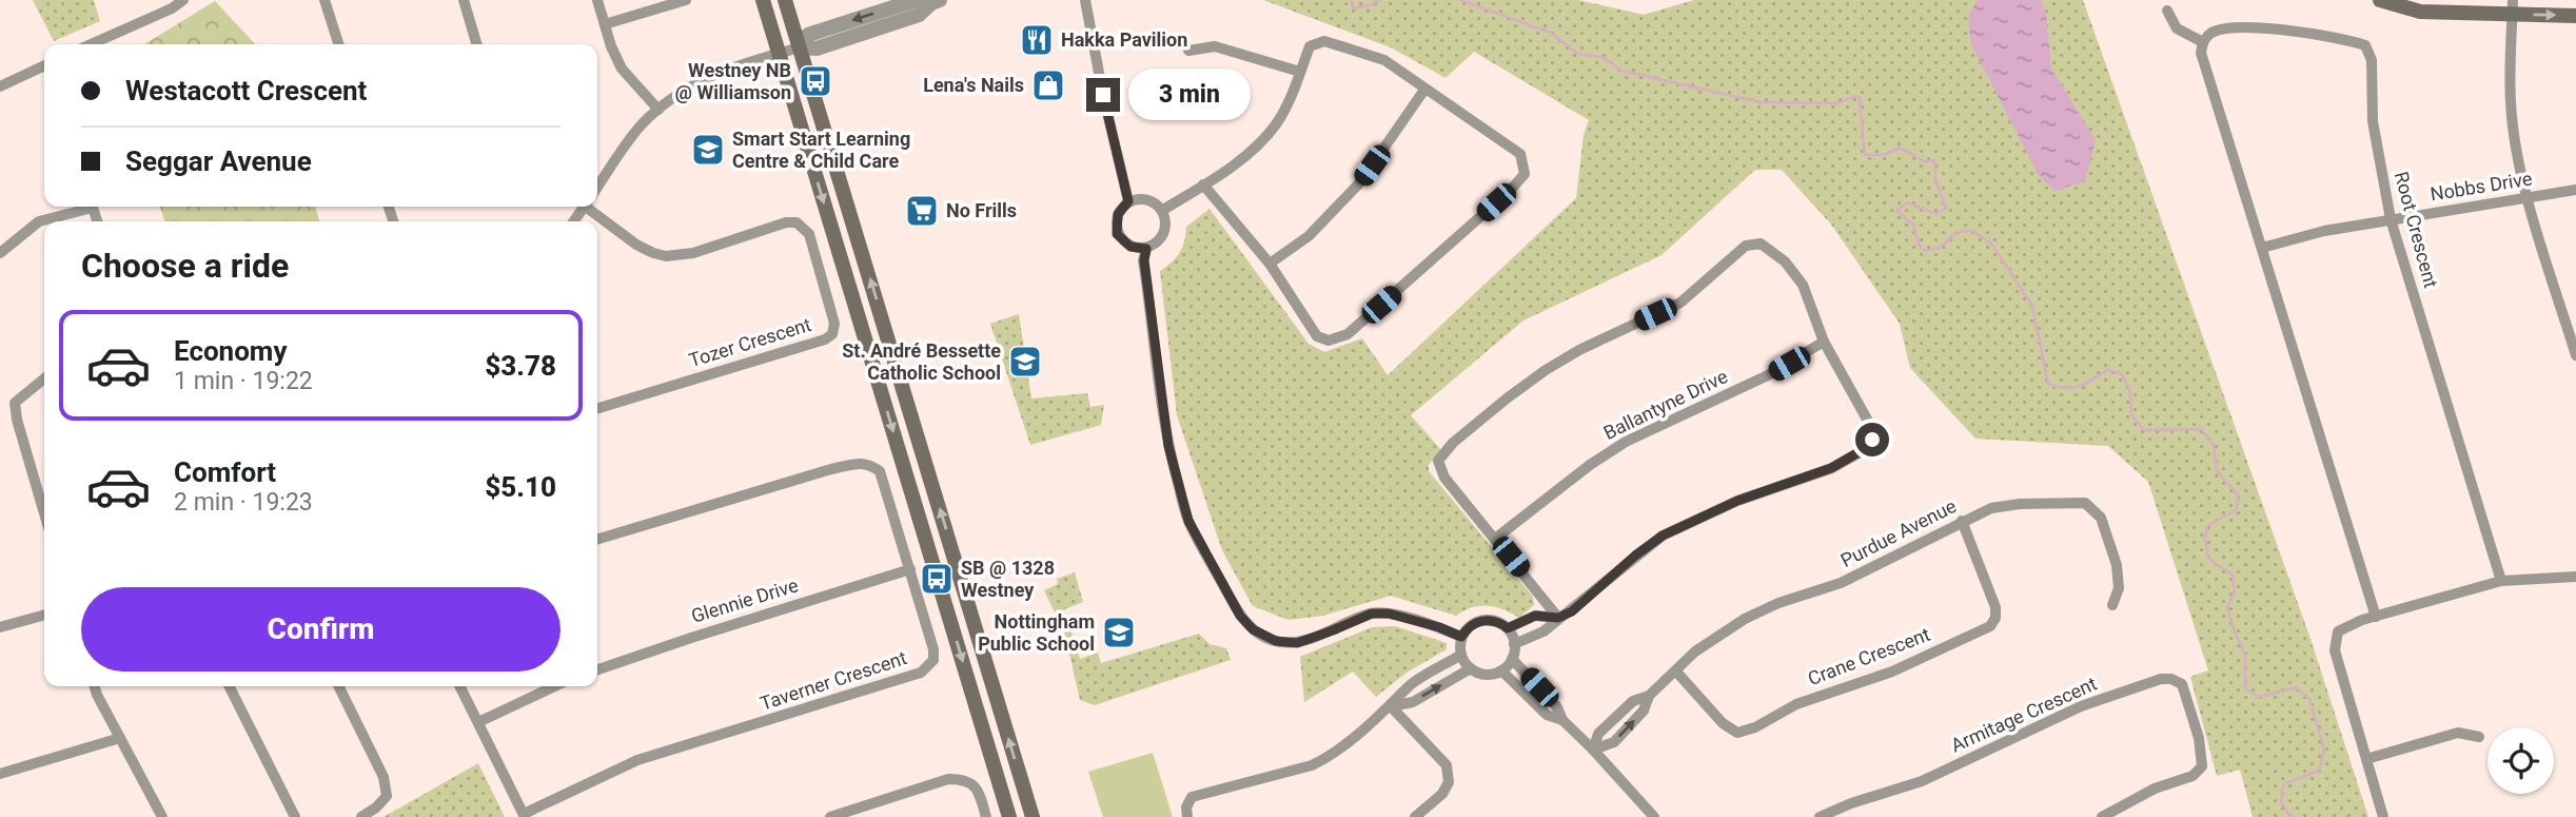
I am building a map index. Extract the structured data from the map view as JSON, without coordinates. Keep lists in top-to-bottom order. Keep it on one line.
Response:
{"streets":{"street":["Nobbs Drive","Root Crescent","Tozer Crescent","Ballantyne Drive","Purdue Avenue","Glennie Drive","Crane Crescent","Taverner Crescent","Armitage Crescent"]},"crossings":[["Nobbs Drive","Root Crescent"],["Purdue Avenue","Crane Crescent"],["Glennie Drive","Taverner Crescent"]],"places":{"restaurant":["Hakka Pavilion"],"bus stop":["Westney NB @ Williamson","SB @ 1328 Westney"],"shop":["Lena's Nails"],"school or university":["Smart Start Learning Centre & Child Care","St. André Bessette Catholic School","Nottingham Public School"],"supermarket":["No Frills"]},"page":{"banner":["Westacott Crescent","Seggar Avenue"],"bubble":"3 min","heading":"Choose a ride","list":[{"name":"Economy","note":"1 min · 19:22","value":"$3.78"},{"name":"Comfort","note":"2 min · 19:23","value":"$5.10"}],"buttons":"Confirm"}}
